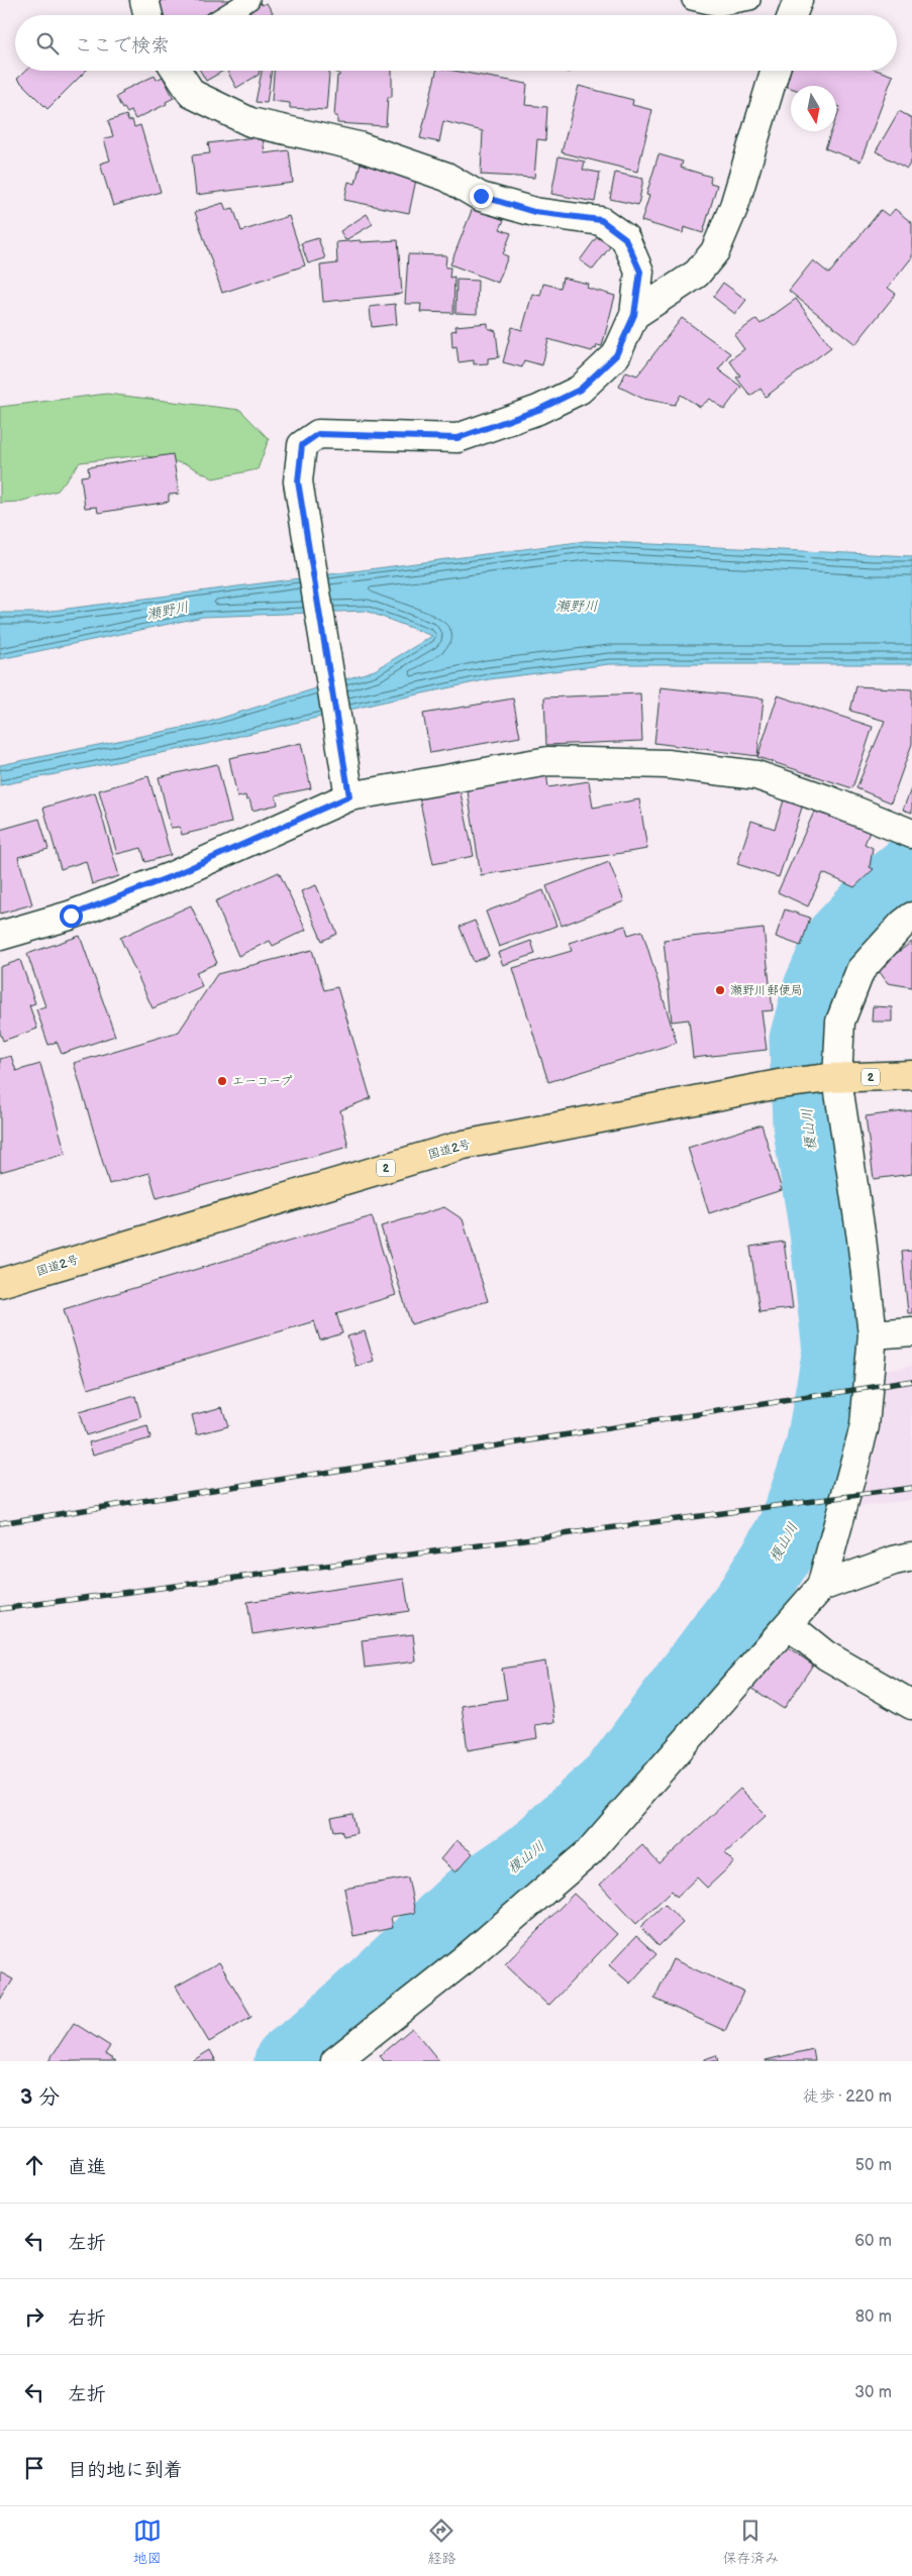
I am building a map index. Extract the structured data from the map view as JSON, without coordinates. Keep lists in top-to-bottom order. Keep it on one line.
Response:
{"streets":{"highway":["2","国道2号"]},"water":["瀬野川","榎山川"],"places":["瀬野川郵便局","エーコープ"],"north":"bottom","page":{"search":"ここで検索","heading":["3 分","徒歩 · 220 m"],"list":[["直進","50 m"],["左折","60 m"],["右折","80 m"],["左折","30 m"],"目的地に到着"],"nav":["地図","経路","保存済み"]}}
